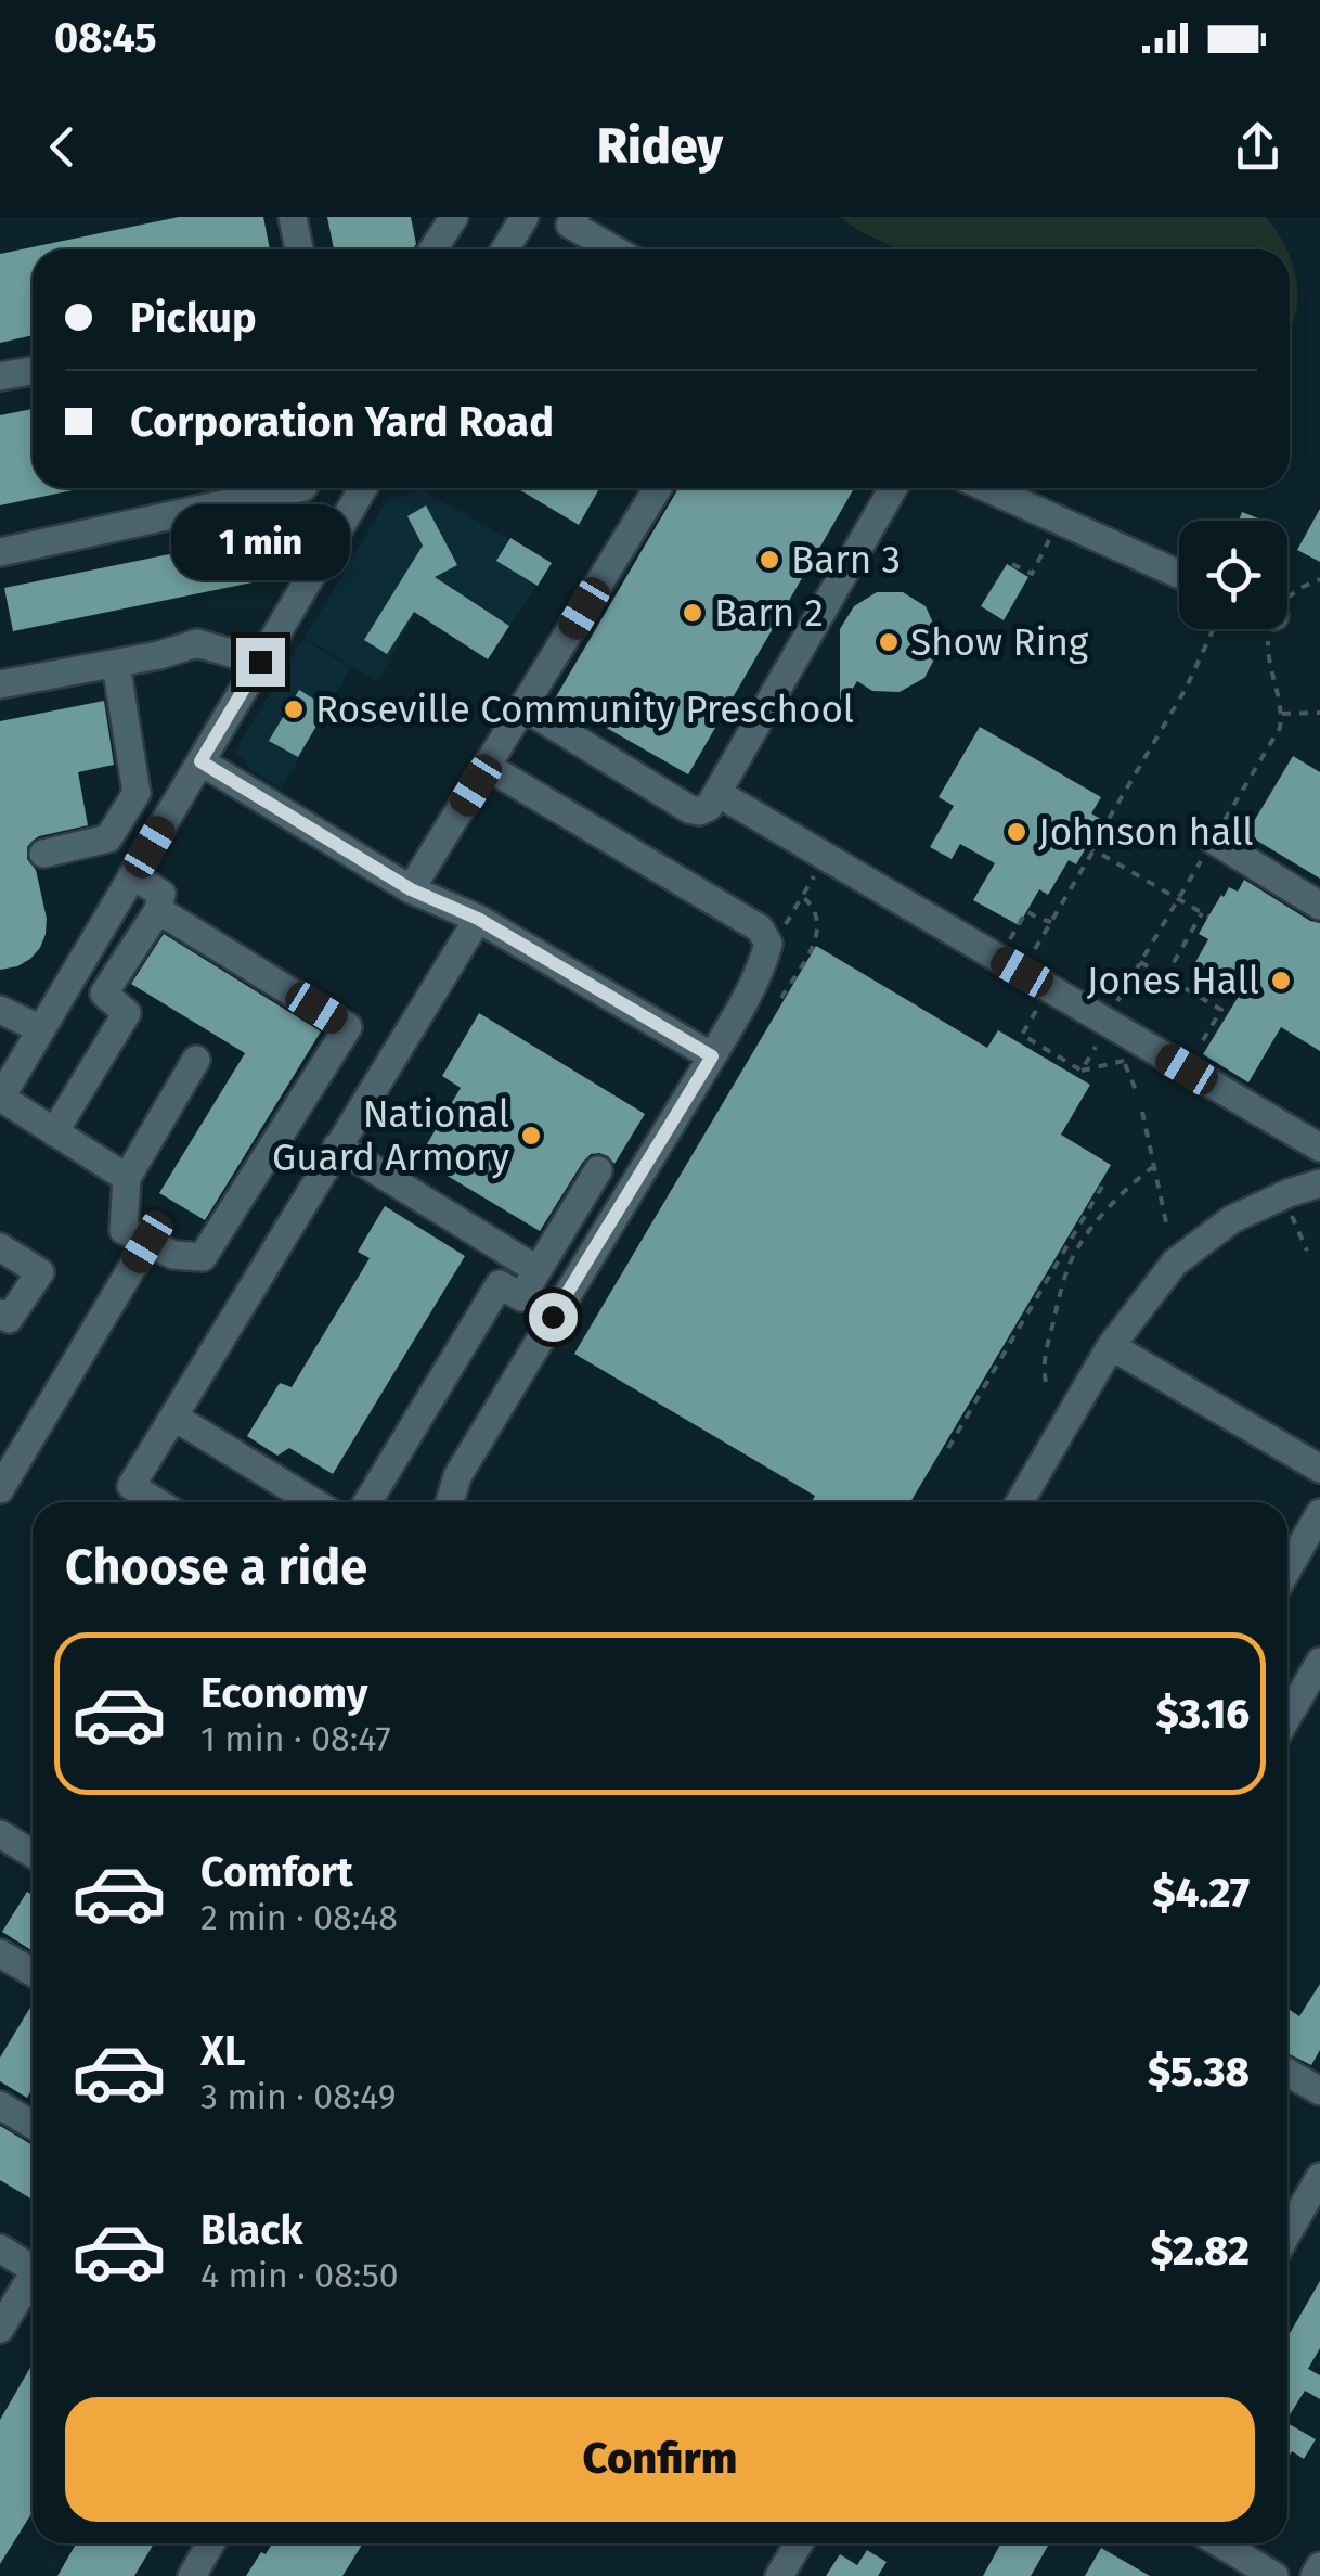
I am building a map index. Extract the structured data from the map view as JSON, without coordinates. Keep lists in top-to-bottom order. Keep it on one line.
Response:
{"places":["Barn 3","Barn 2","Show Ring","Roseville Community Preschool","Johnson hall","Jones Hall","National Guard Armory"],"page":{"status":"08:45","header":"Ridey","banner":["Pickup","Corporation Yard Road"],"bubble":"1 min","heading":"Choose a ride","list":[{"name":"Economy","note":"1 min · 08:47","value":"$3.16"},{"name":"Comfort","note":"2 min · 08:48","value":"$4.27"},{"name":"XL","note":"3 min · 08:49","value":"$5.38"},{"name":"Black","note":"4 min · 08:50","value":"$2.82"}],"buttons":"Confirm"}}
